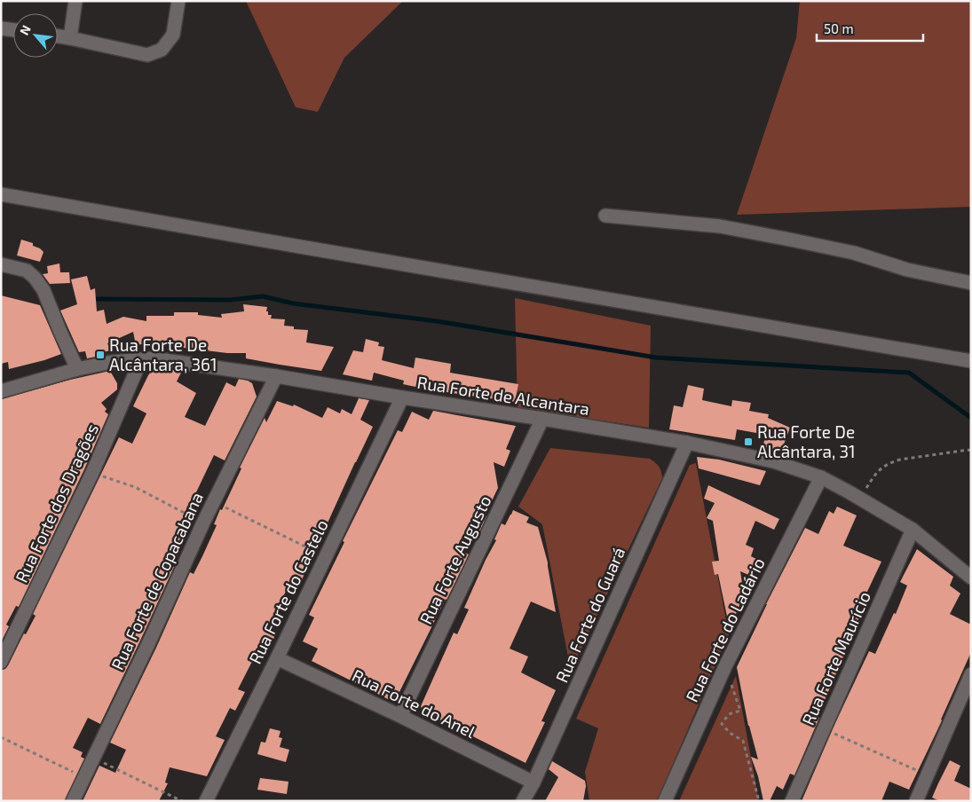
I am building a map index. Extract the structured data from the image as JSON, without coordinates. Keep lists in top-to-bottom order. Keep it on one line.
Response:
{"streets":{"street":["Rua Forte de Alcantara","Rua Forte dos Dragões","Rua Forte Augusto","Rua Forte de Copacabana","Rua Forte do Castelo","Rua Forte do Guará","Rua Forte do Ladário","Rua Forte Maurício","Rua Forte do Anel"]},"crossings":[["Rua Forte de Alcantara","Rua Forte dos Dragões"],["Rua Forte de Alcantara","Rua Forte Augusto"],["Rua Forte de Alcantara","Rua Forte de Copacabana"],["Rua Forte de Alcantara","Rua Forte do Castelo"],["Rua Forte de Alcantara","Rua Forte do Guará"],["Rua Forte de Alcantara","Rua Forte do Ladário"],["Rua Forte de Alcantara","Rua Forte Maurício"],["Rua Forte Augusto","Rua Forte do Anel"],["Rua Forte do Castelo","Rua Forte do Anel"],["Rua Forte do Guará","Rua Forte do Anel"]],"places":{"transit":["Rua Forte De Alcântara, 361","Rua Forte De Alcântara, 31"]},"scale_bar":"50 m","north":"top left"}
